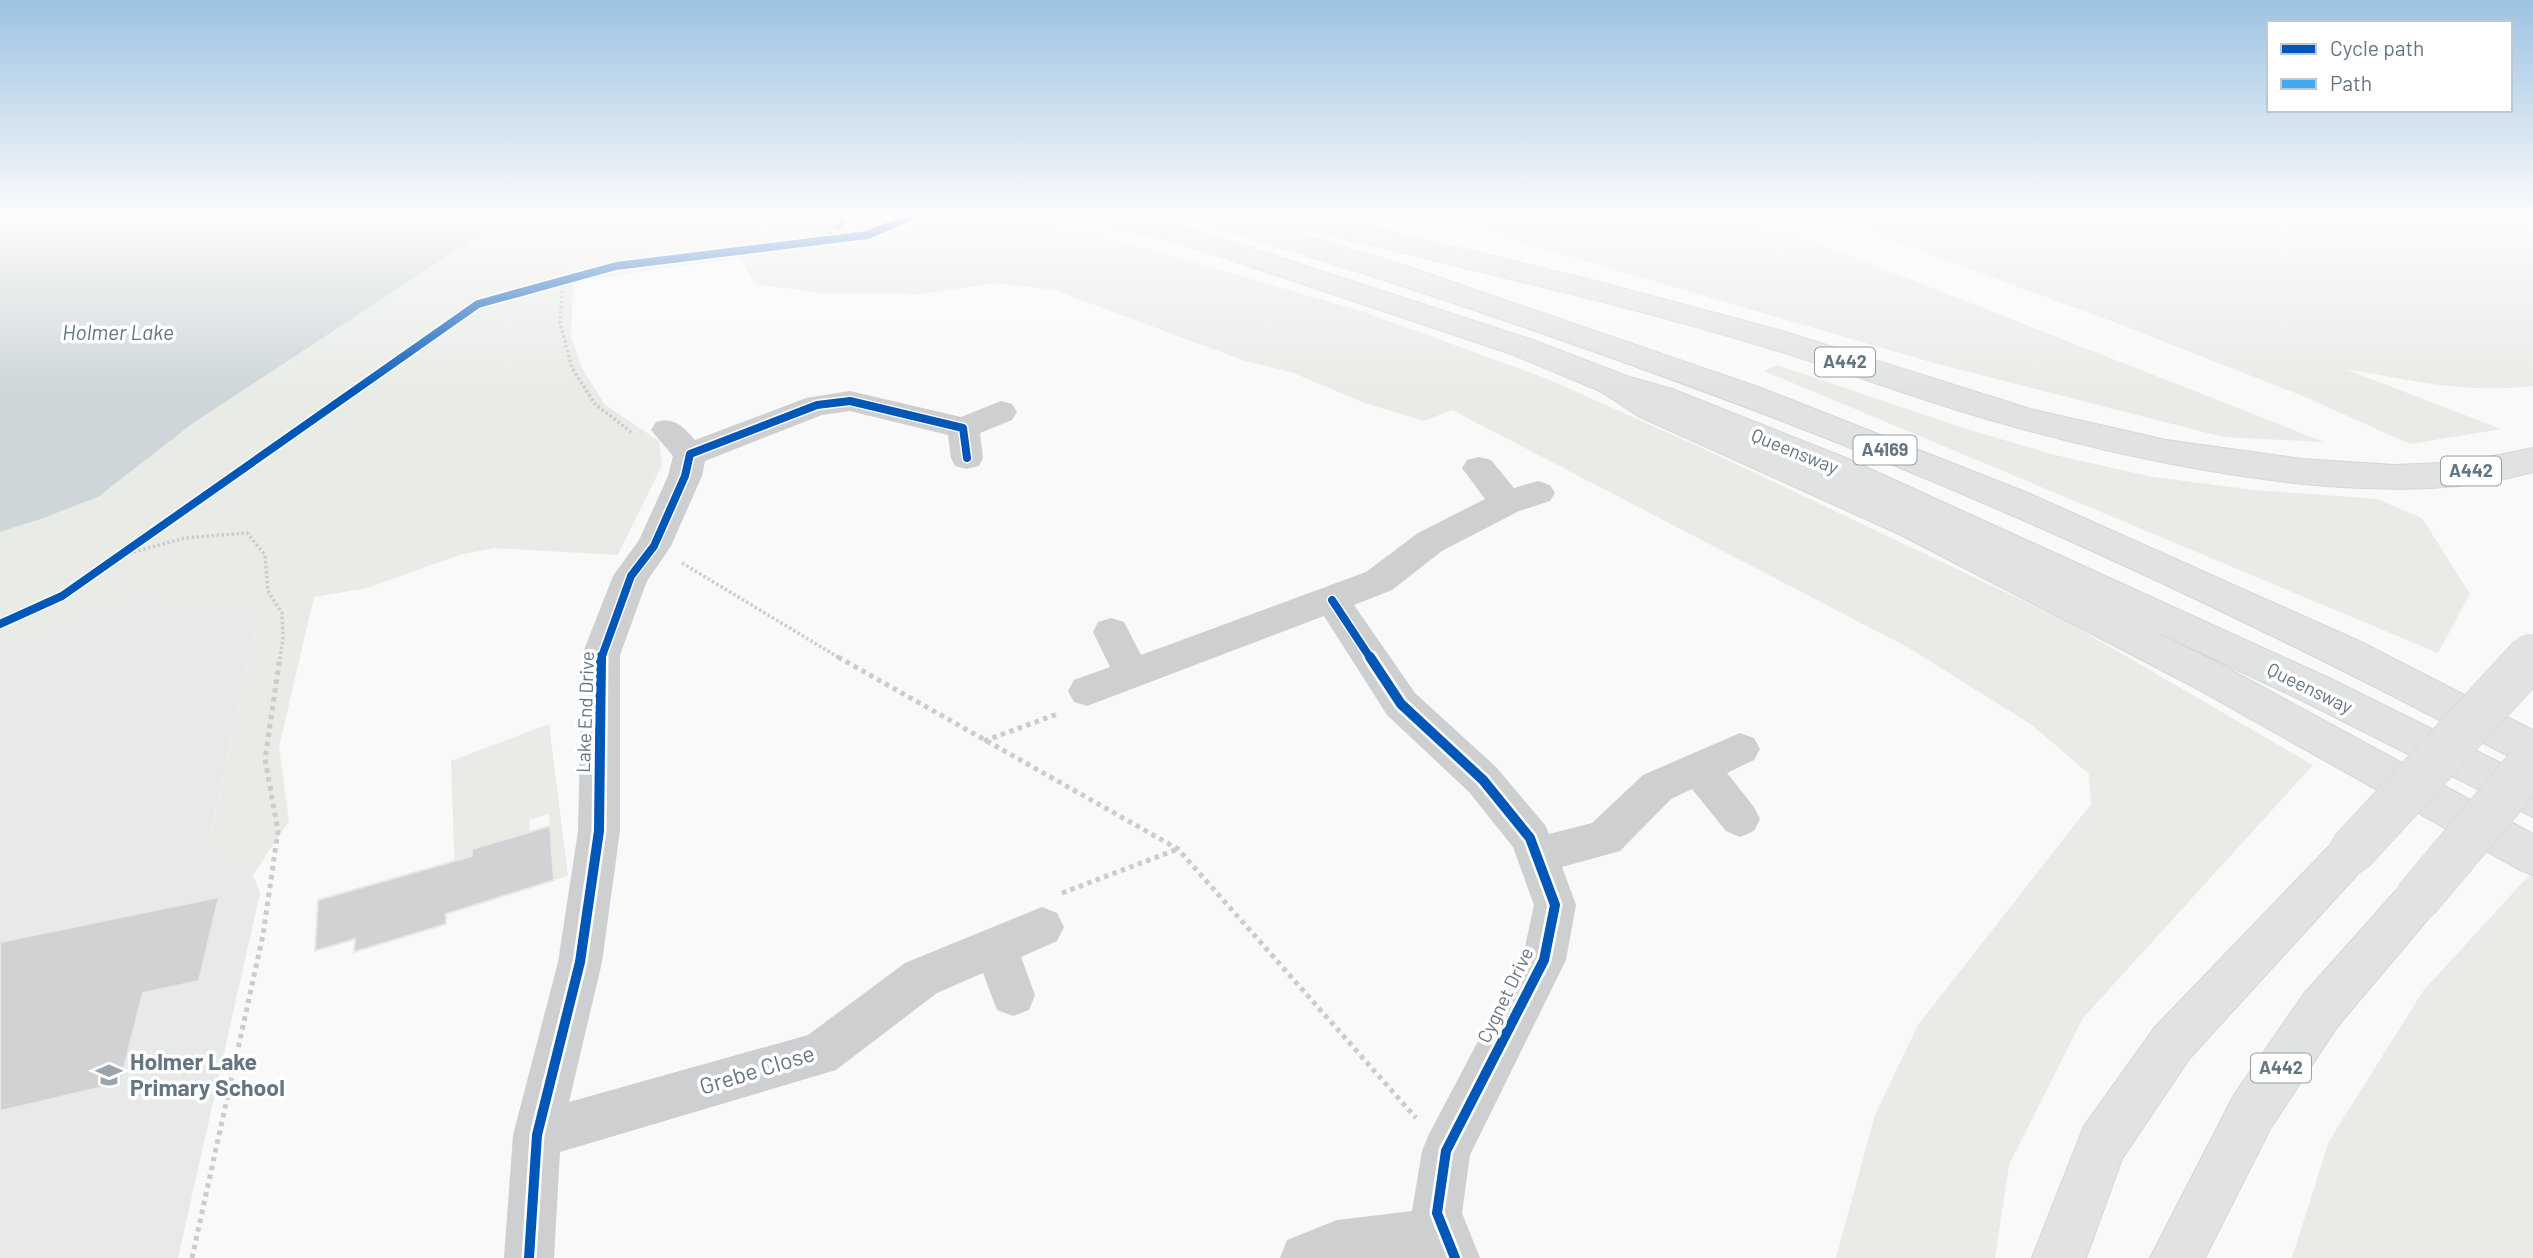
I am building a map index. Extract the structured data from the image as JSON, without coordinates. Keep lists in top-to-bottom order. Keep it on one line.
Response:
{"streets":{"main road":["A442","A4169","Queensway"],"street":["Lake End Drive","Cygnet Drive","Grebe Close"]},"crossings":[["Lake End Drive","Grebe Close"]],"water":["Holmer Lake"],"places":{"school or university":["Holmer Lake Primary School"]},"legend":["Cycle path","Path"]}
